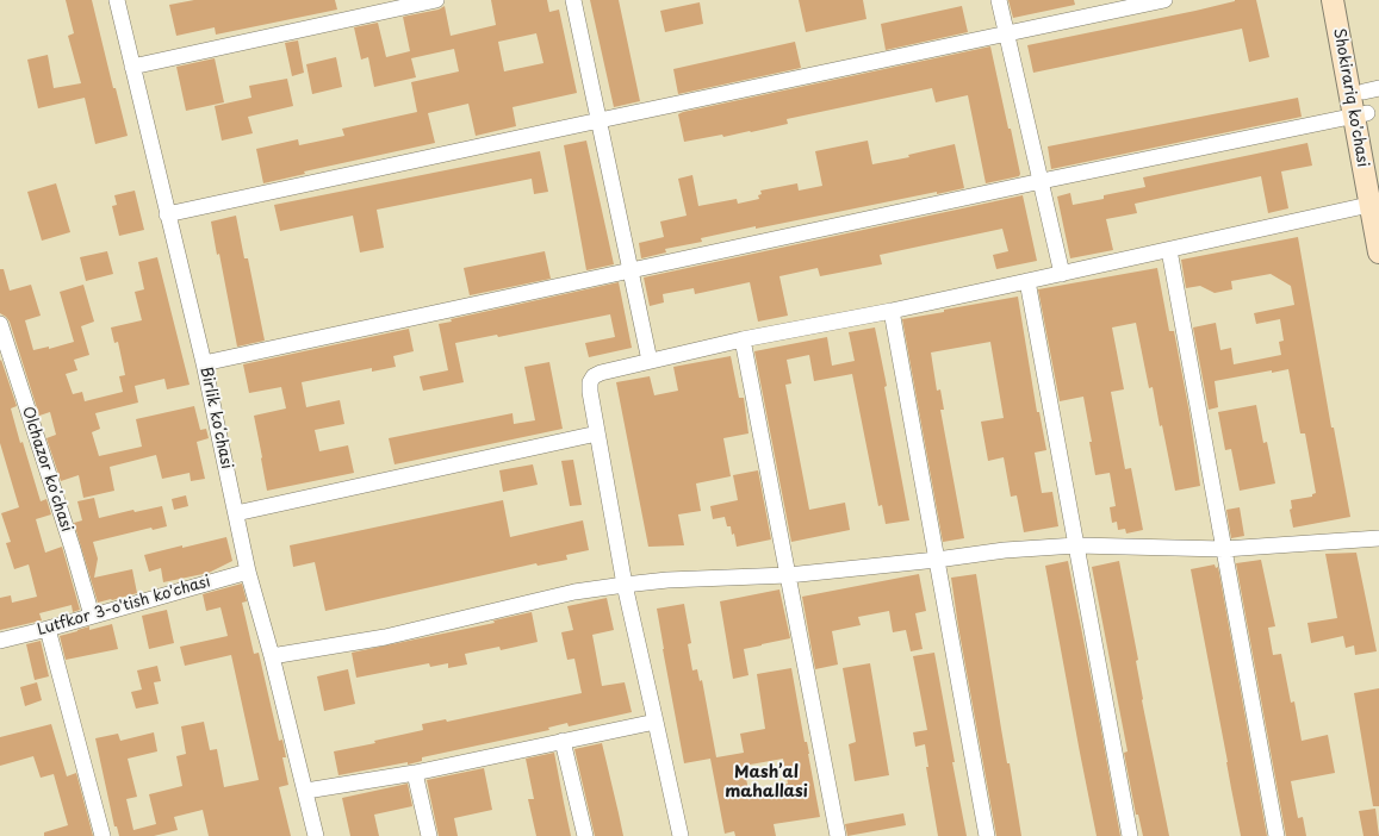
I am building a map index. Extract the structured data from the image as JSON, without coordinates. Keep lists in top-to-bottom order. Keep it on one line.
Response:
{"streets":{"main road":["Shokirariq ko'chasi"],"street":["Birlik koʻchasi","Olchazor koʻchasi","Lutfkor 3-o'tish ko'chasi"]},"crossings":[["Birlik koʻchasi","Lutfkor 3-o'tish ko'chasi"],["Olchazor koʻchasi","Lutfkor 3-o'tish ko'chasi"]],"districts":["Mashʼal mahallasi"]}
